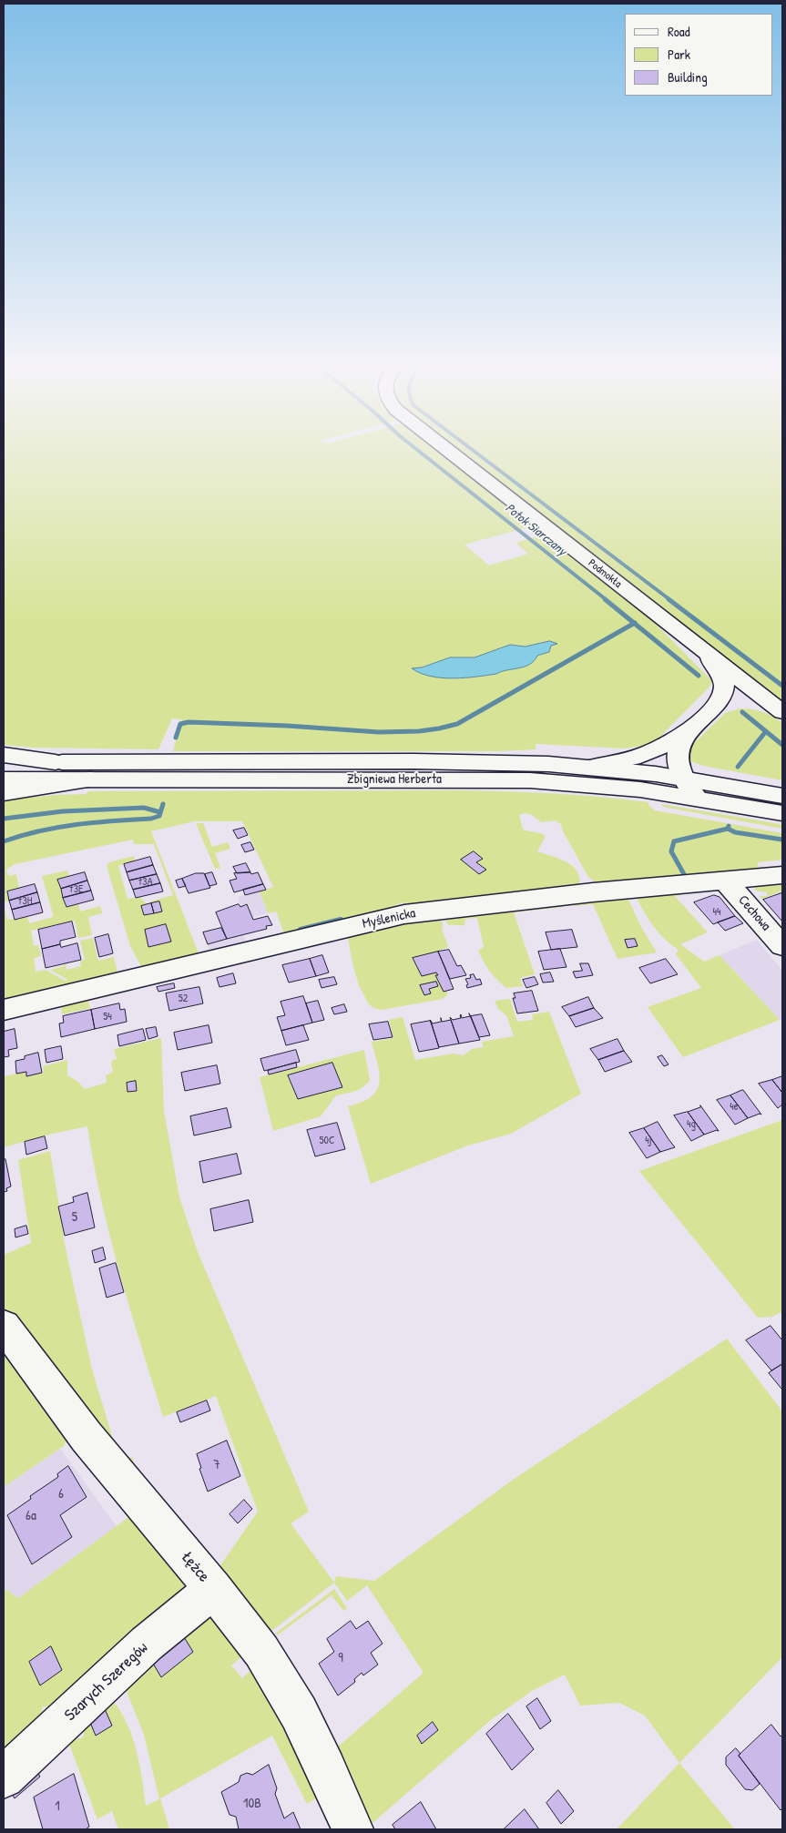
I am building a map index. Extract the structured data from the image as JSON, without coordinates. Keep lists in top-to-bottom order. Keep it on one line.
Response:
{"streets":{"main road":["Podmokła","Zbigniewa Herberta","Cechowa","Myślenicka","Łężce","Szarych Szeregów"]},"crossings":[["Podmokła","Zbigniewa Herberta"],["Cechowa","Myślenicka"],["Łężce","Szarych Szeregów"]],"water":["Potok Siarczany"],"house_numbers":["73A","73E","73H","44","52","54","4e","4g","50C","4j","5","7","6","6a","9","10B","1"],"legend":["Road","Park","Building"]}
